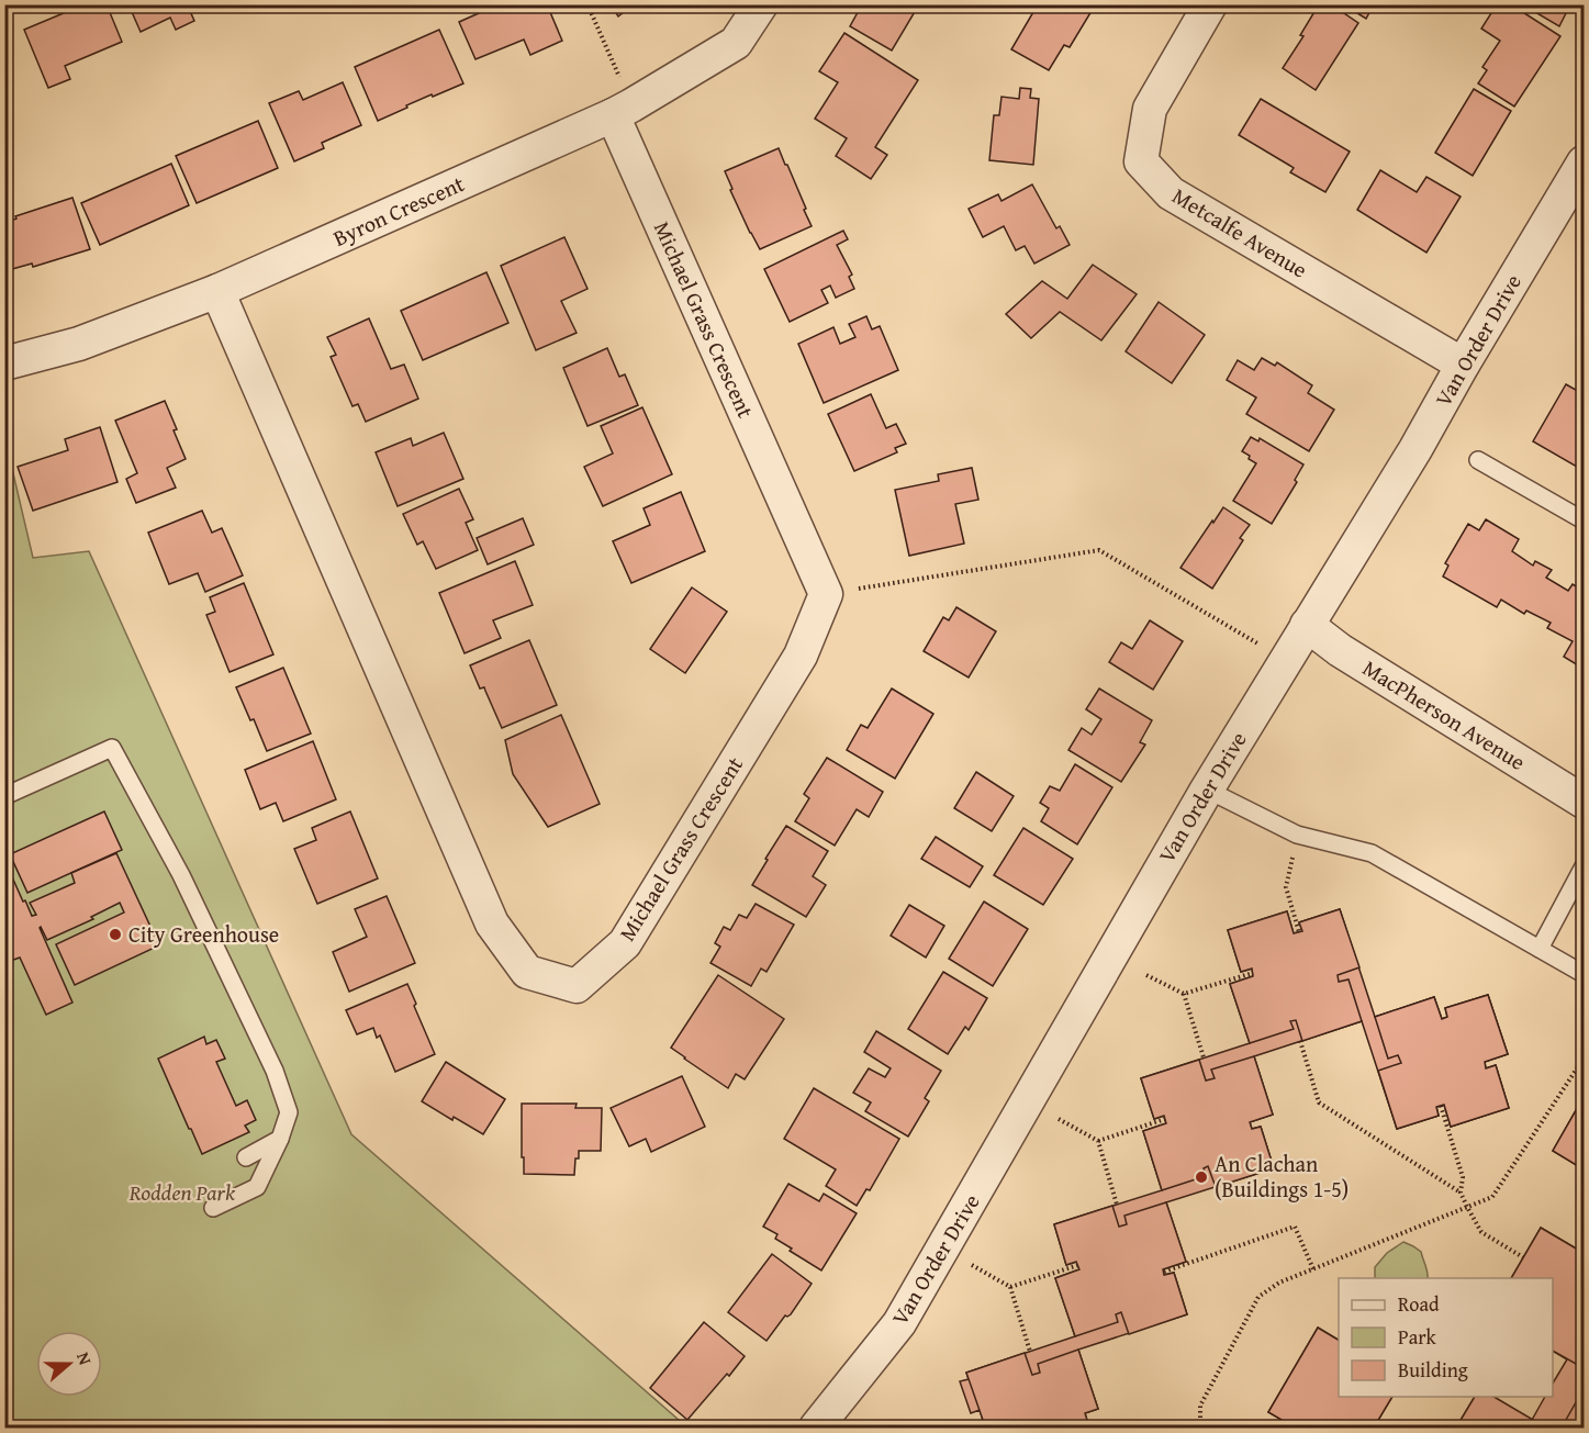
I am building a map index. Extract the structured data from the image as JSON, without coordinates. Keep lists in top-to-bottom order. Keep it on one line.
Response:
{"streets":{"street":["Byron Crescent","Metcalfe Avenue","Michael Grass Crescent","Van Order Drive","MacPherson Avenue"]},"crossings":[["Byron Crescent","Michael Grass Crescent"],["Metcalfe Avenue","Van Order Drive"],["Van Order Drive","MacPherson Avenue"]],"parks":["Rodden Park"],"places":["City Greenhouse","An Clachan (Buildings 1-5)"],"legend":["Road","Park","Building"],"north":"right"}
